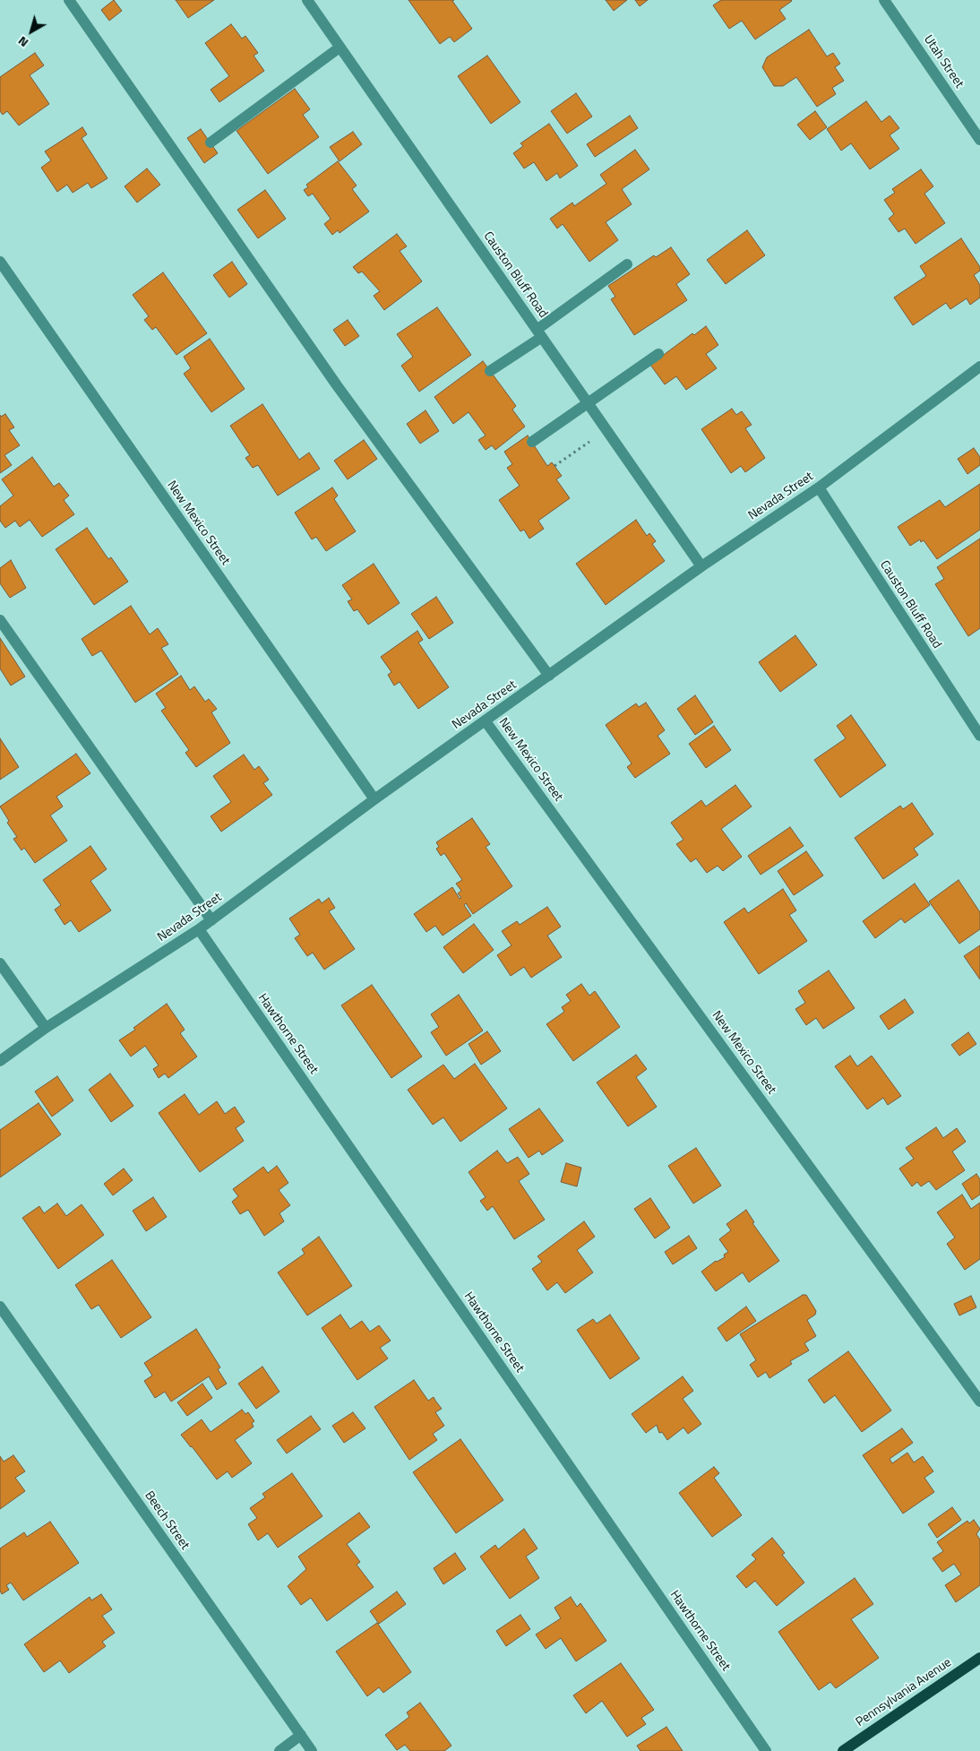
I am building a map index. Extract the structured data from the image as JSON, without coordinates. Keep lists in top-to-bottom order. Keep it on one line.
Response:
{"streets":{"main road":["Pennsylvania Avenue"],"street":["Utah Street","Causton Bluff Road","Nevada Street","New Mexico Street","Hawthorne Street","Beech Street"]},"crossings":[["Causton Bluff Road","Nevada Street"],["Nevada Street","New Mexico Street"],["Nevada Street","Hawthorne Street"]],"north":"bottom left"}
